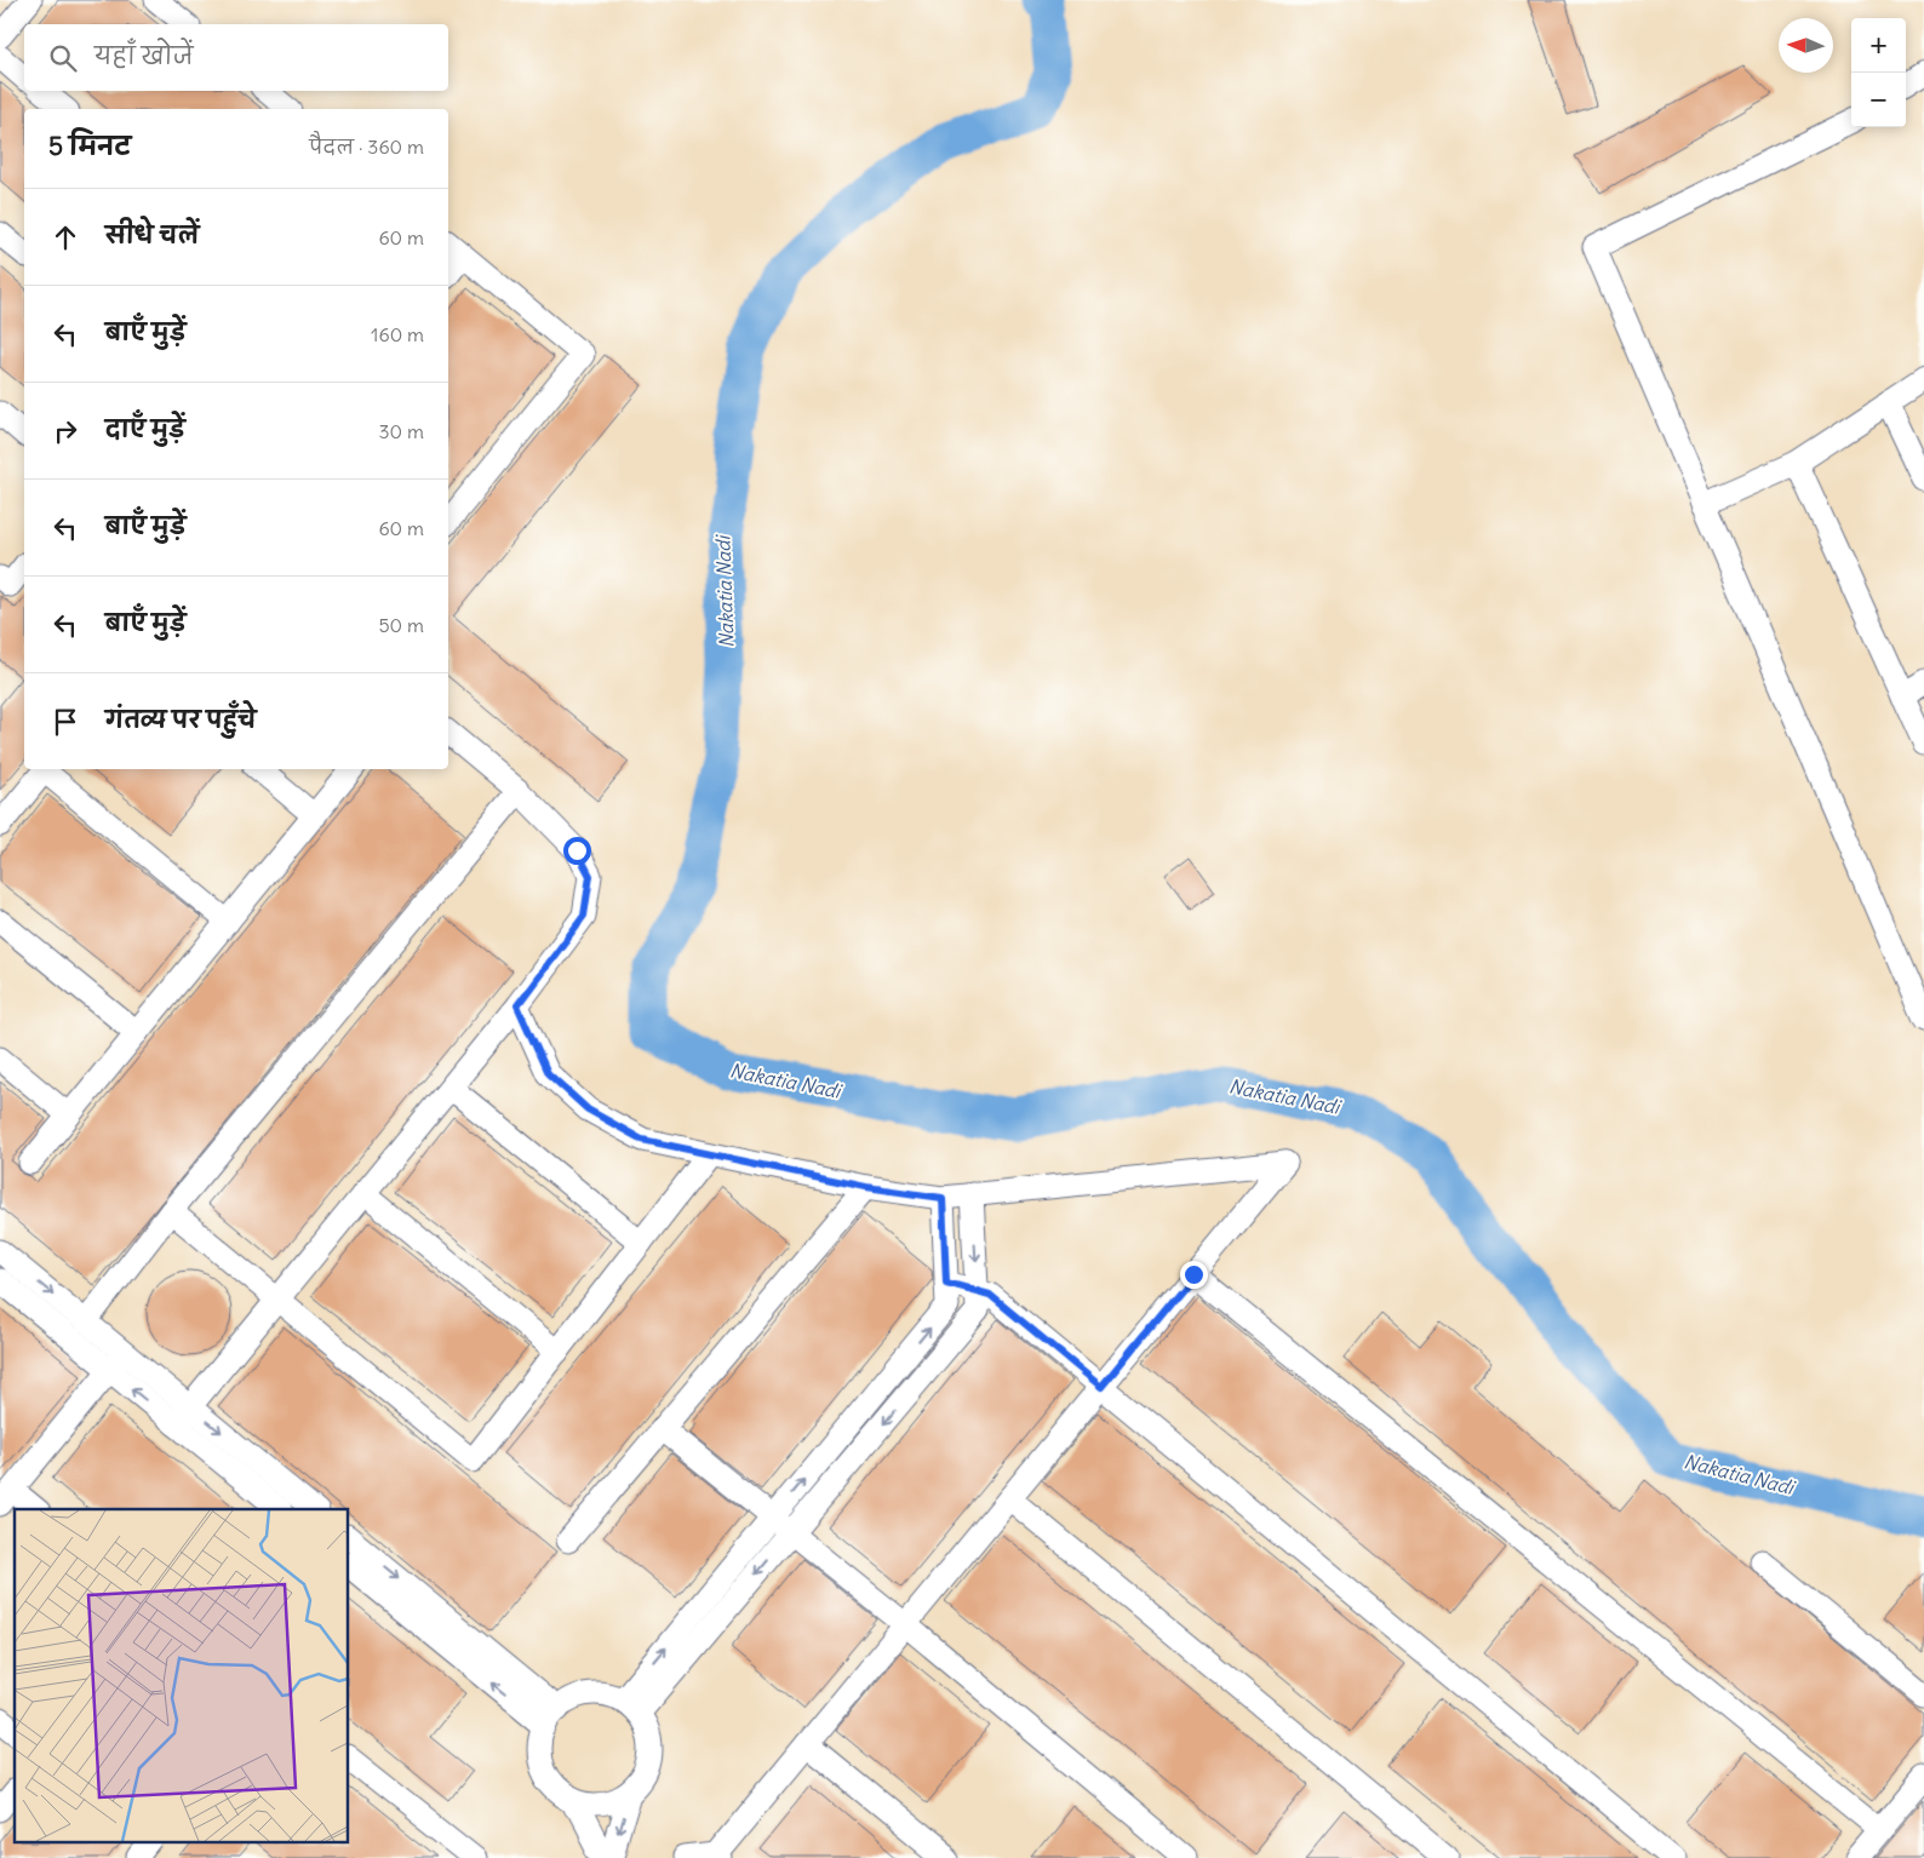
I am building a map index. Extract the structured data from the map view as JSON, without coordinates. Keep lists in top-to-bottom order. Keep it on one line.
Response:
{"water":["Nakatia Nadi"],"north":"left","page":{"map_buttons":["+","−"],"search":"यहाँ खोजें","heading":["5 मिनट","पैदल · 360 m"],"list":[["सीधे चलें","60 m"],["बाएँ मुड़ें","160 m"],["दाएँ मुड़ें","30 m"],["बाएँ मुड़ें","60 m"],["बाएँ मुड़ें","50 m"],"गंतव्य पर पहुँचे"]}}
